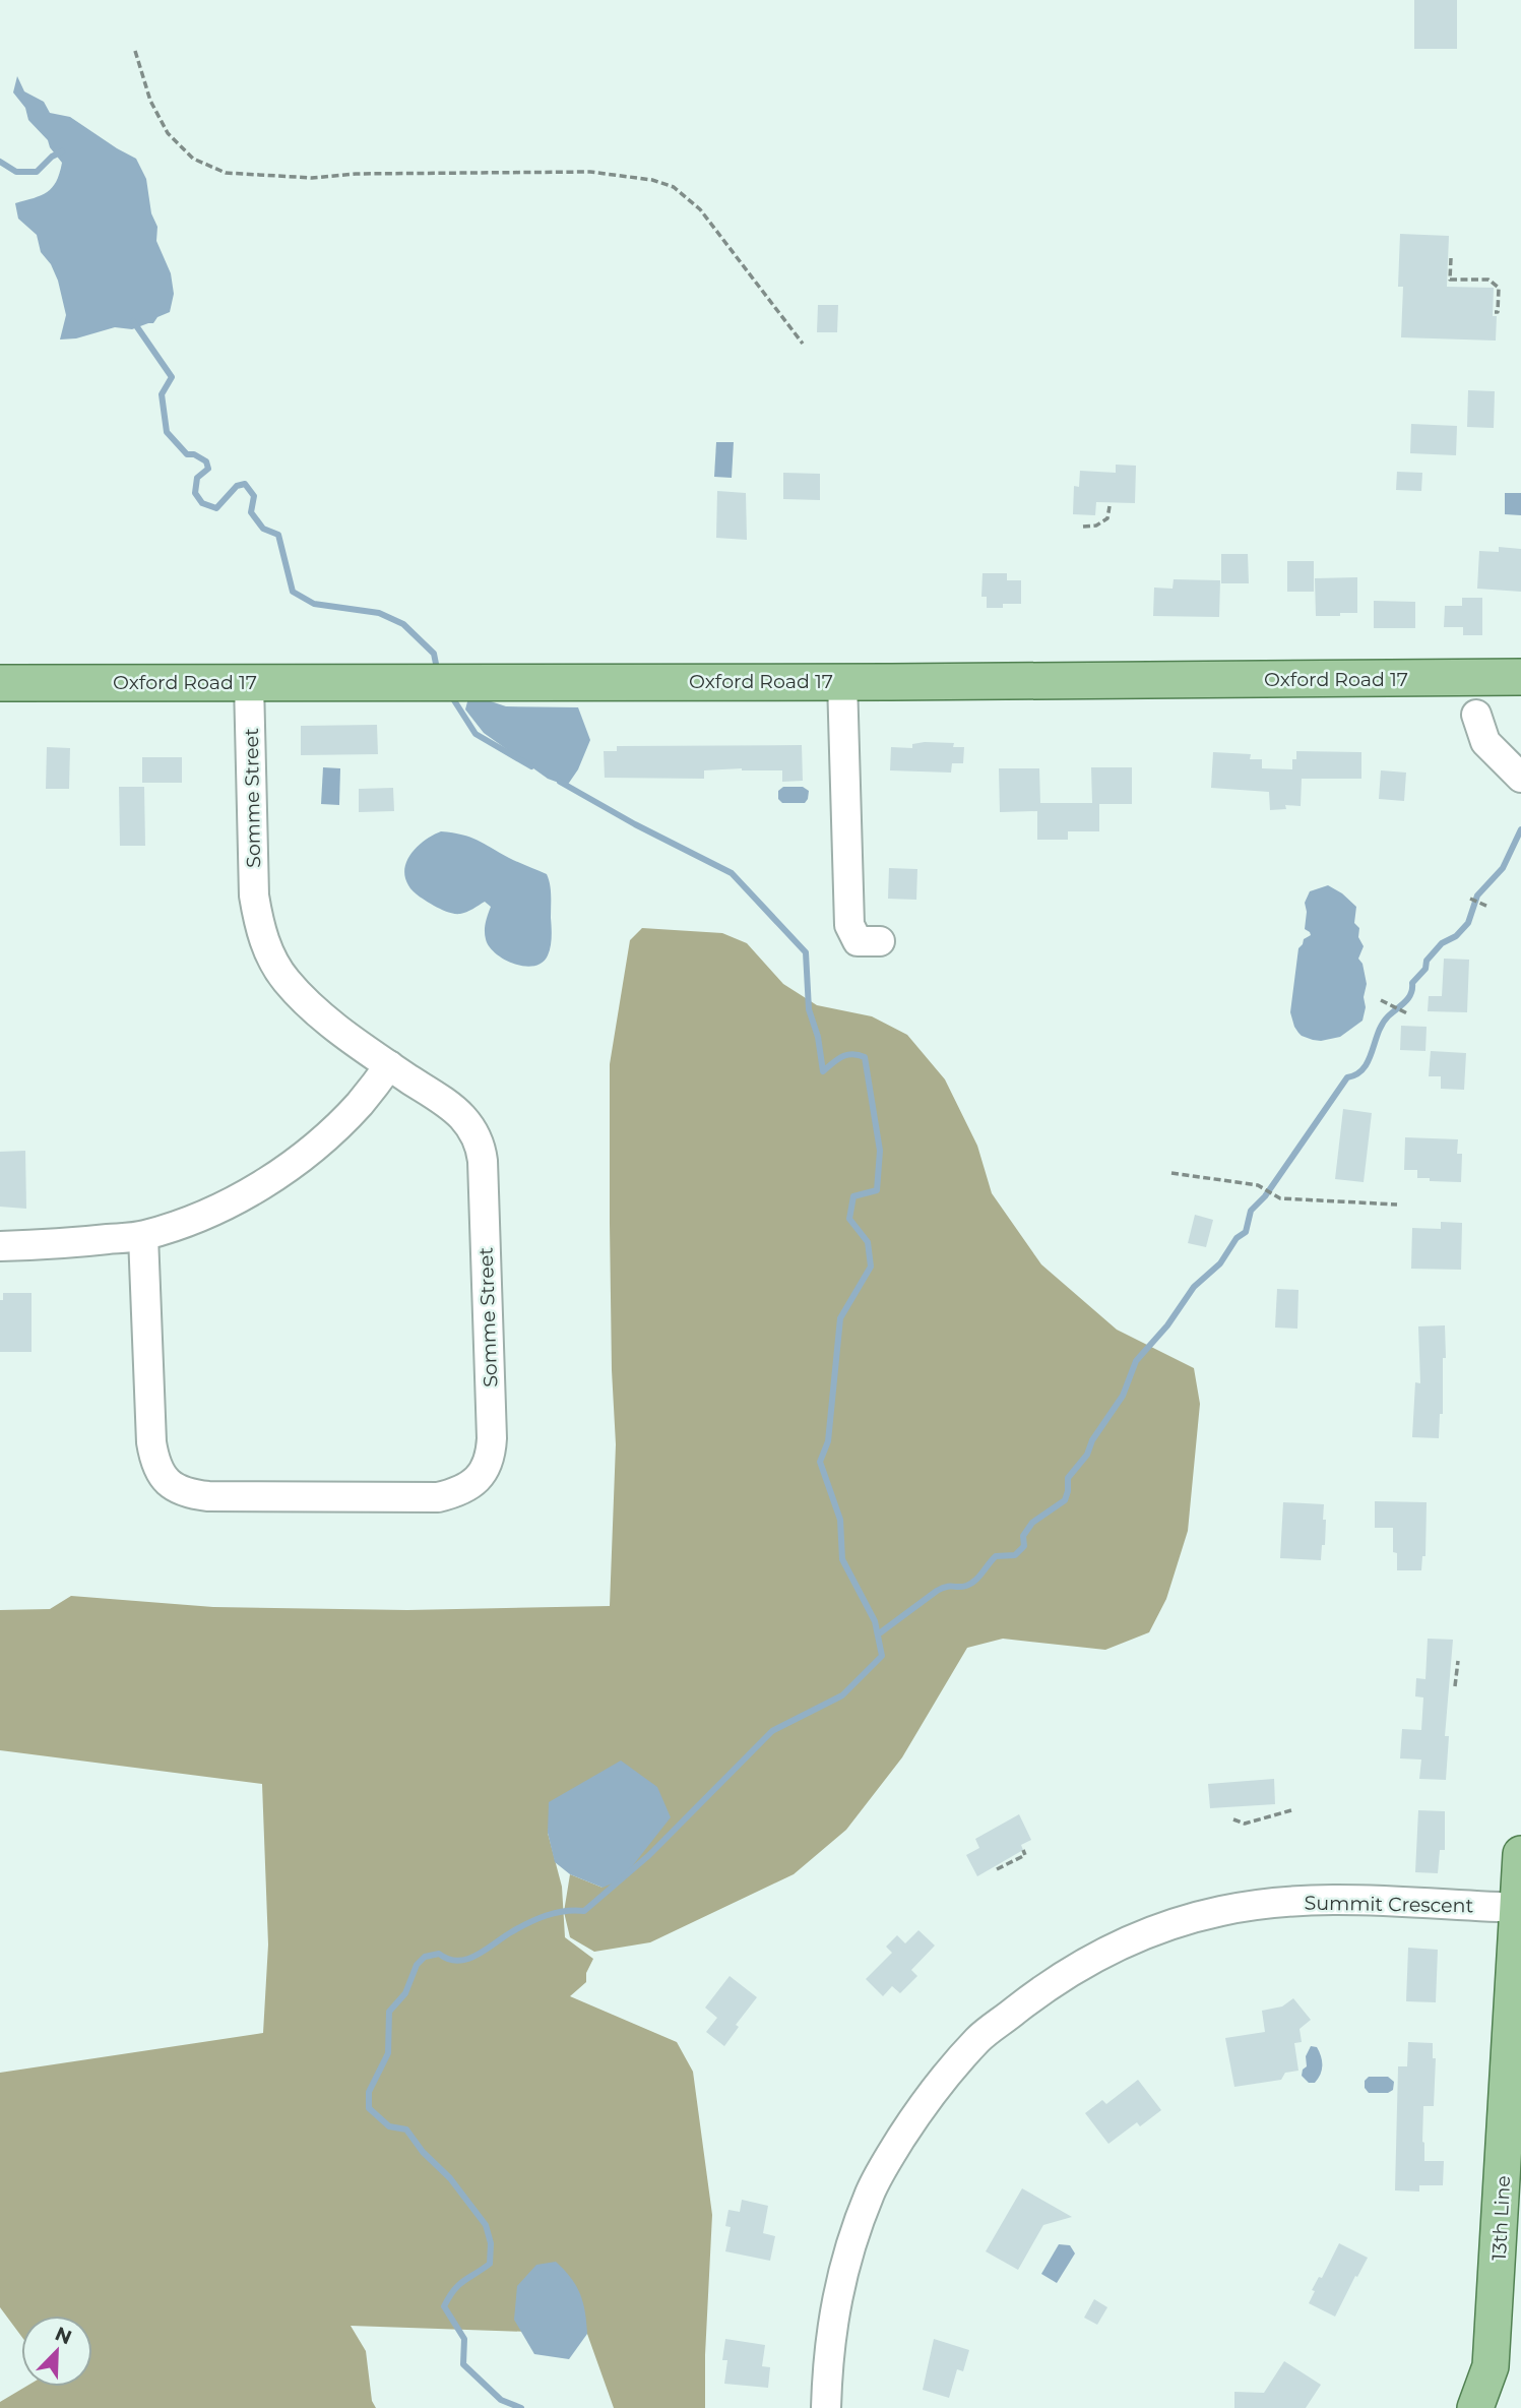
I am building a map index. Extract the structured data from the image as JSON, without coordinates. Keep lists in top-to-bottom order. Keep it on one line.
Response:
{"streets":{"main road":["Oxford Road 17","13th Line"],"street":["Somme Street","Summit Crescent"]},"crossings":[["Oxford Road 17","Somme Street"],["Summit Crescent","13th Line"]],"north":"top right"}
